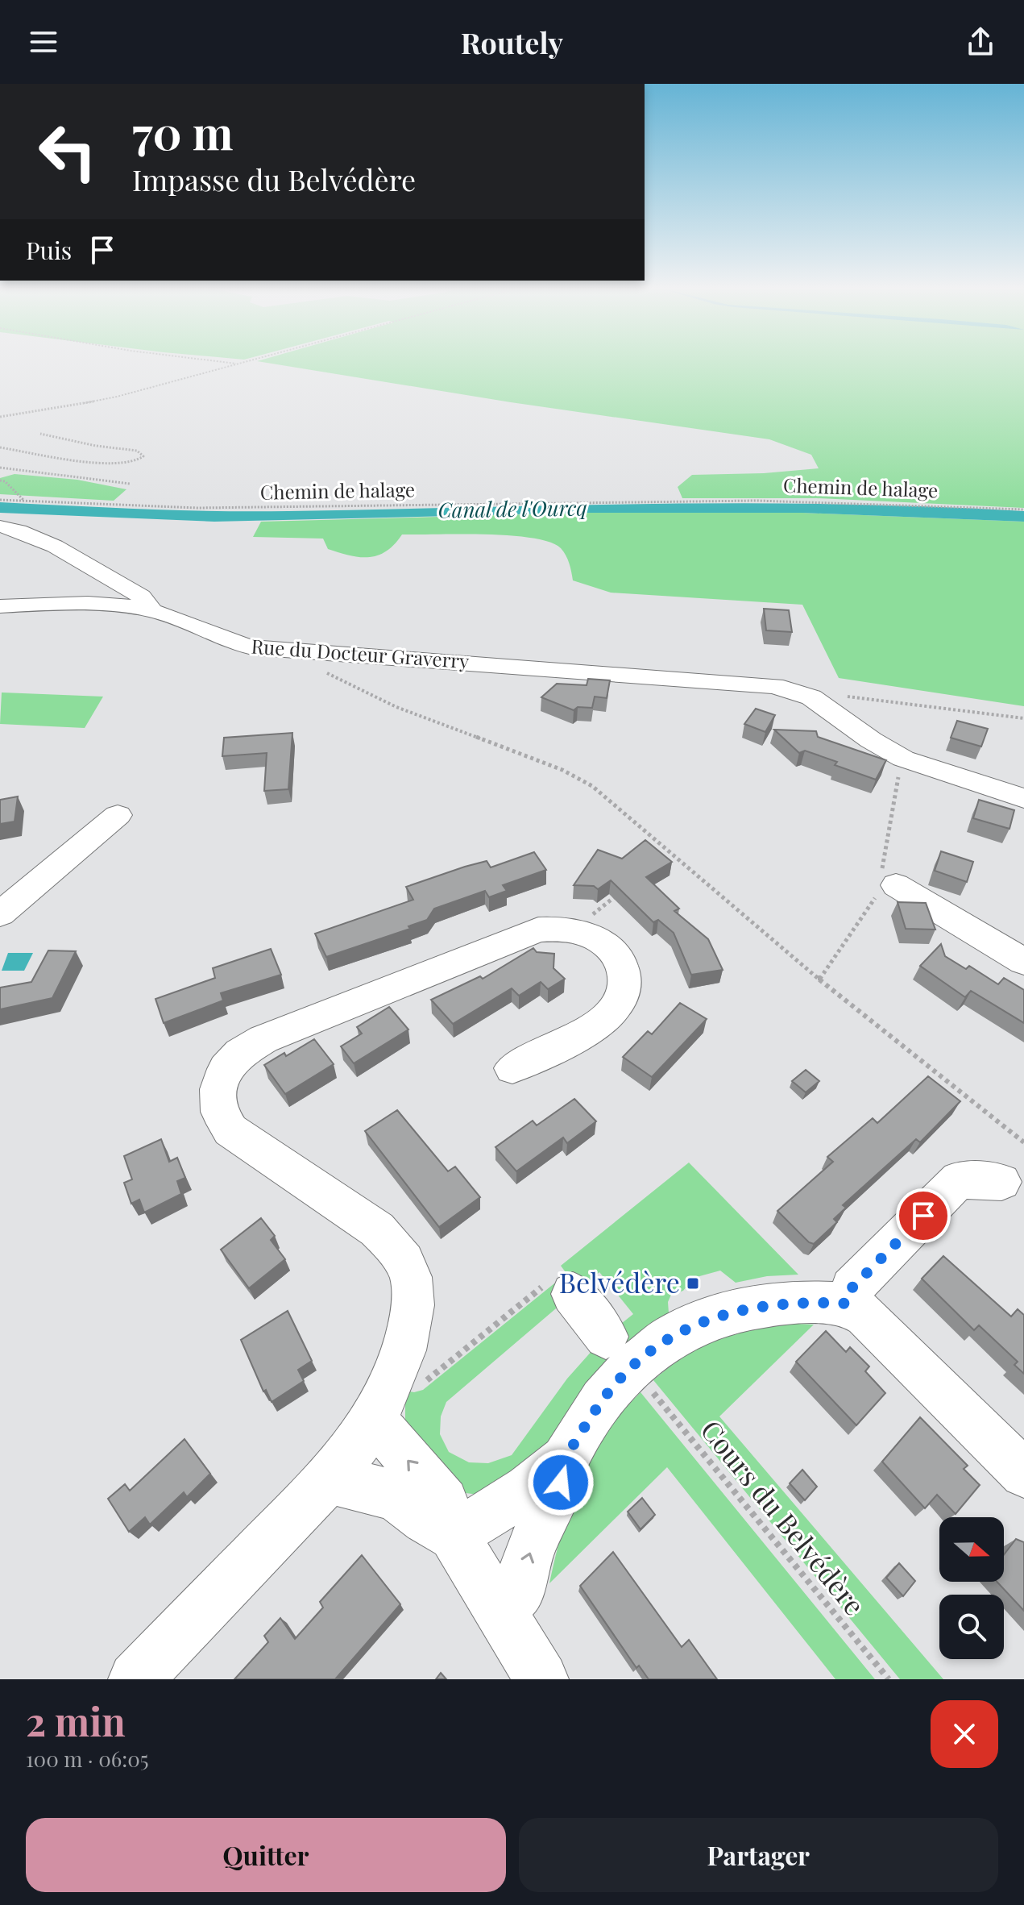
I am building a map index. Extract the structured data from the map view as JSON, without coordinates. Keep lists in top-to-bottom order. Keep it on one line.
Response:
{"streets":{"street":["Rue du Docteur Graverry"],"path":["Chemin de halage","Cours du Belvédère"]},"water":["Canal de l'Ourcq"],"places":{"transit":["Belvédère"]},"north":"right","page":{"header":"Routely","turn":["70 m","Impasse du Belvédère"],"then":"Puis","heading":["2 min","100 m · 06:05"],"buttons":["Quitter","Partager"]}}
